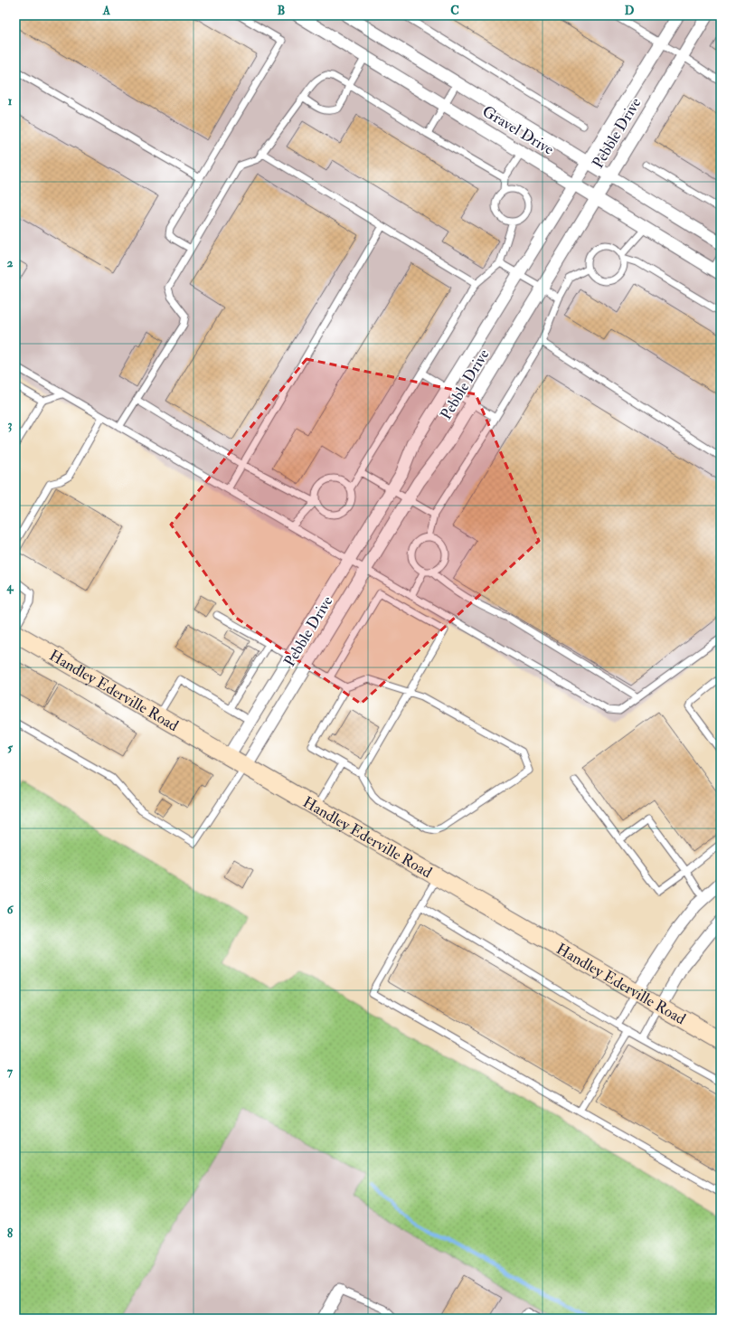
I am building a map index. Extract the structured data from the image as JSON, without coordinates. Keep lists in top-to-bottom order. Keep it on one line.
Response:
{"streets":{"main road":["Handley Ederville Road"],"street":["Gravel Drive","Pebble Drive"]},"crossings":[["Gravel Drive","Pebble Drive"],["Pebble Drive","Handley Ederville Road"]],"grid":{"columns":["A","B","C","D"],"rows":["1","2","3","4","5","6","7","8"]}}
